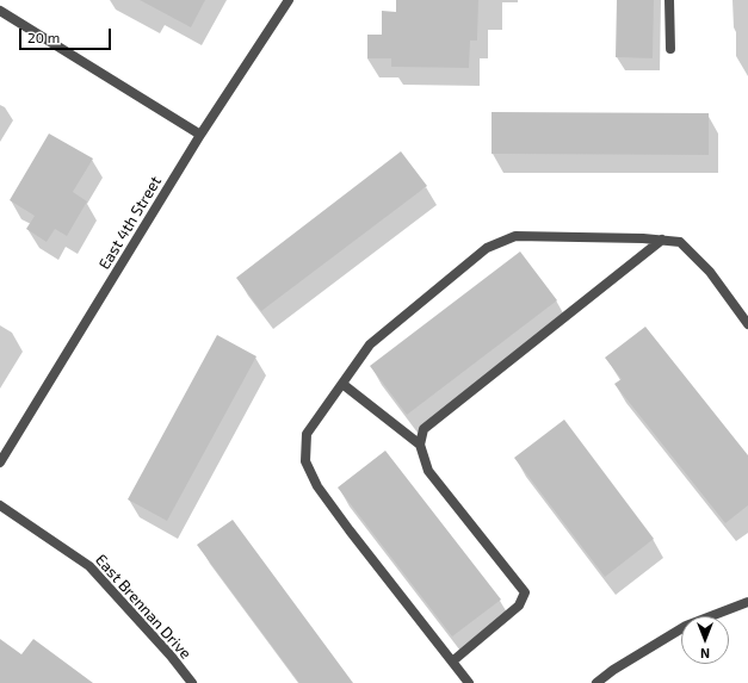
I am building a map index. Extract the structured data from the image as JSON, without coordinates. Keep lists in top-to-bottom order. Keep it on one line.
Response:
{"streets":{"street":["East 4th Street","East Brennan Drive"]},"scale_bar":"20 m","north":"bottom"}
